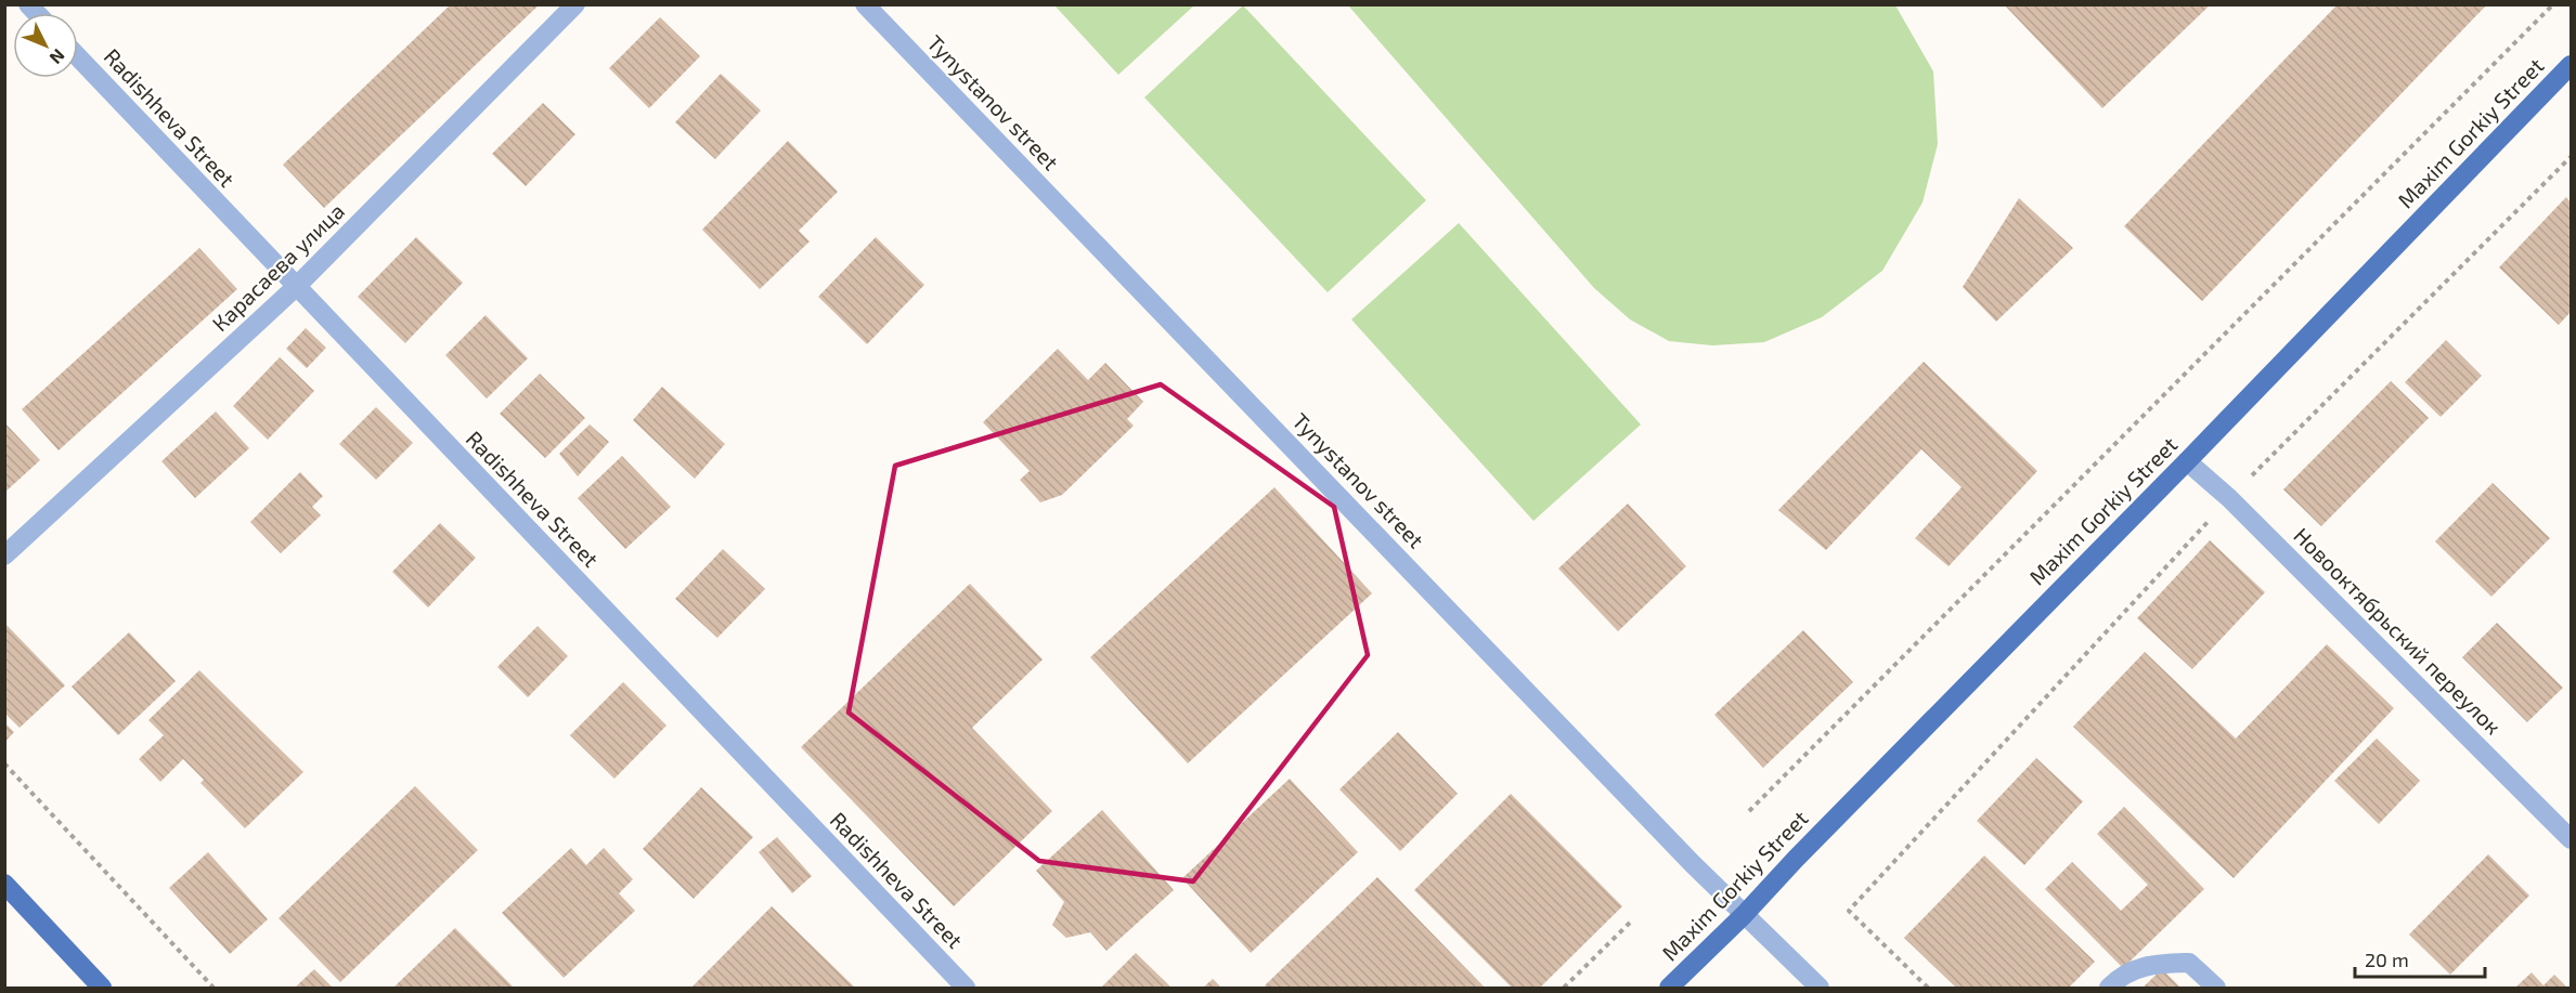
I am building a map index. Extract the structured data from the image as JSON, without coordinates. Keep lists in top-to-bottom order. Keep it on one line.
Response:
{"streets":{"main road":["Maxim Gorkiy Street"],"street":["Tynystanov street","Radishheva Street","Карасаева улица","Новооктябрьский переулок"]},"crossings":[["Tynystanov street","Maxim Gorkiy Street"],["Radishheva Street","Карасаева улица"],["Maxim Gorkiy Street","Новооктябрьский переулок"]],"scale_bar":"20 m","north":"bottom right"}
